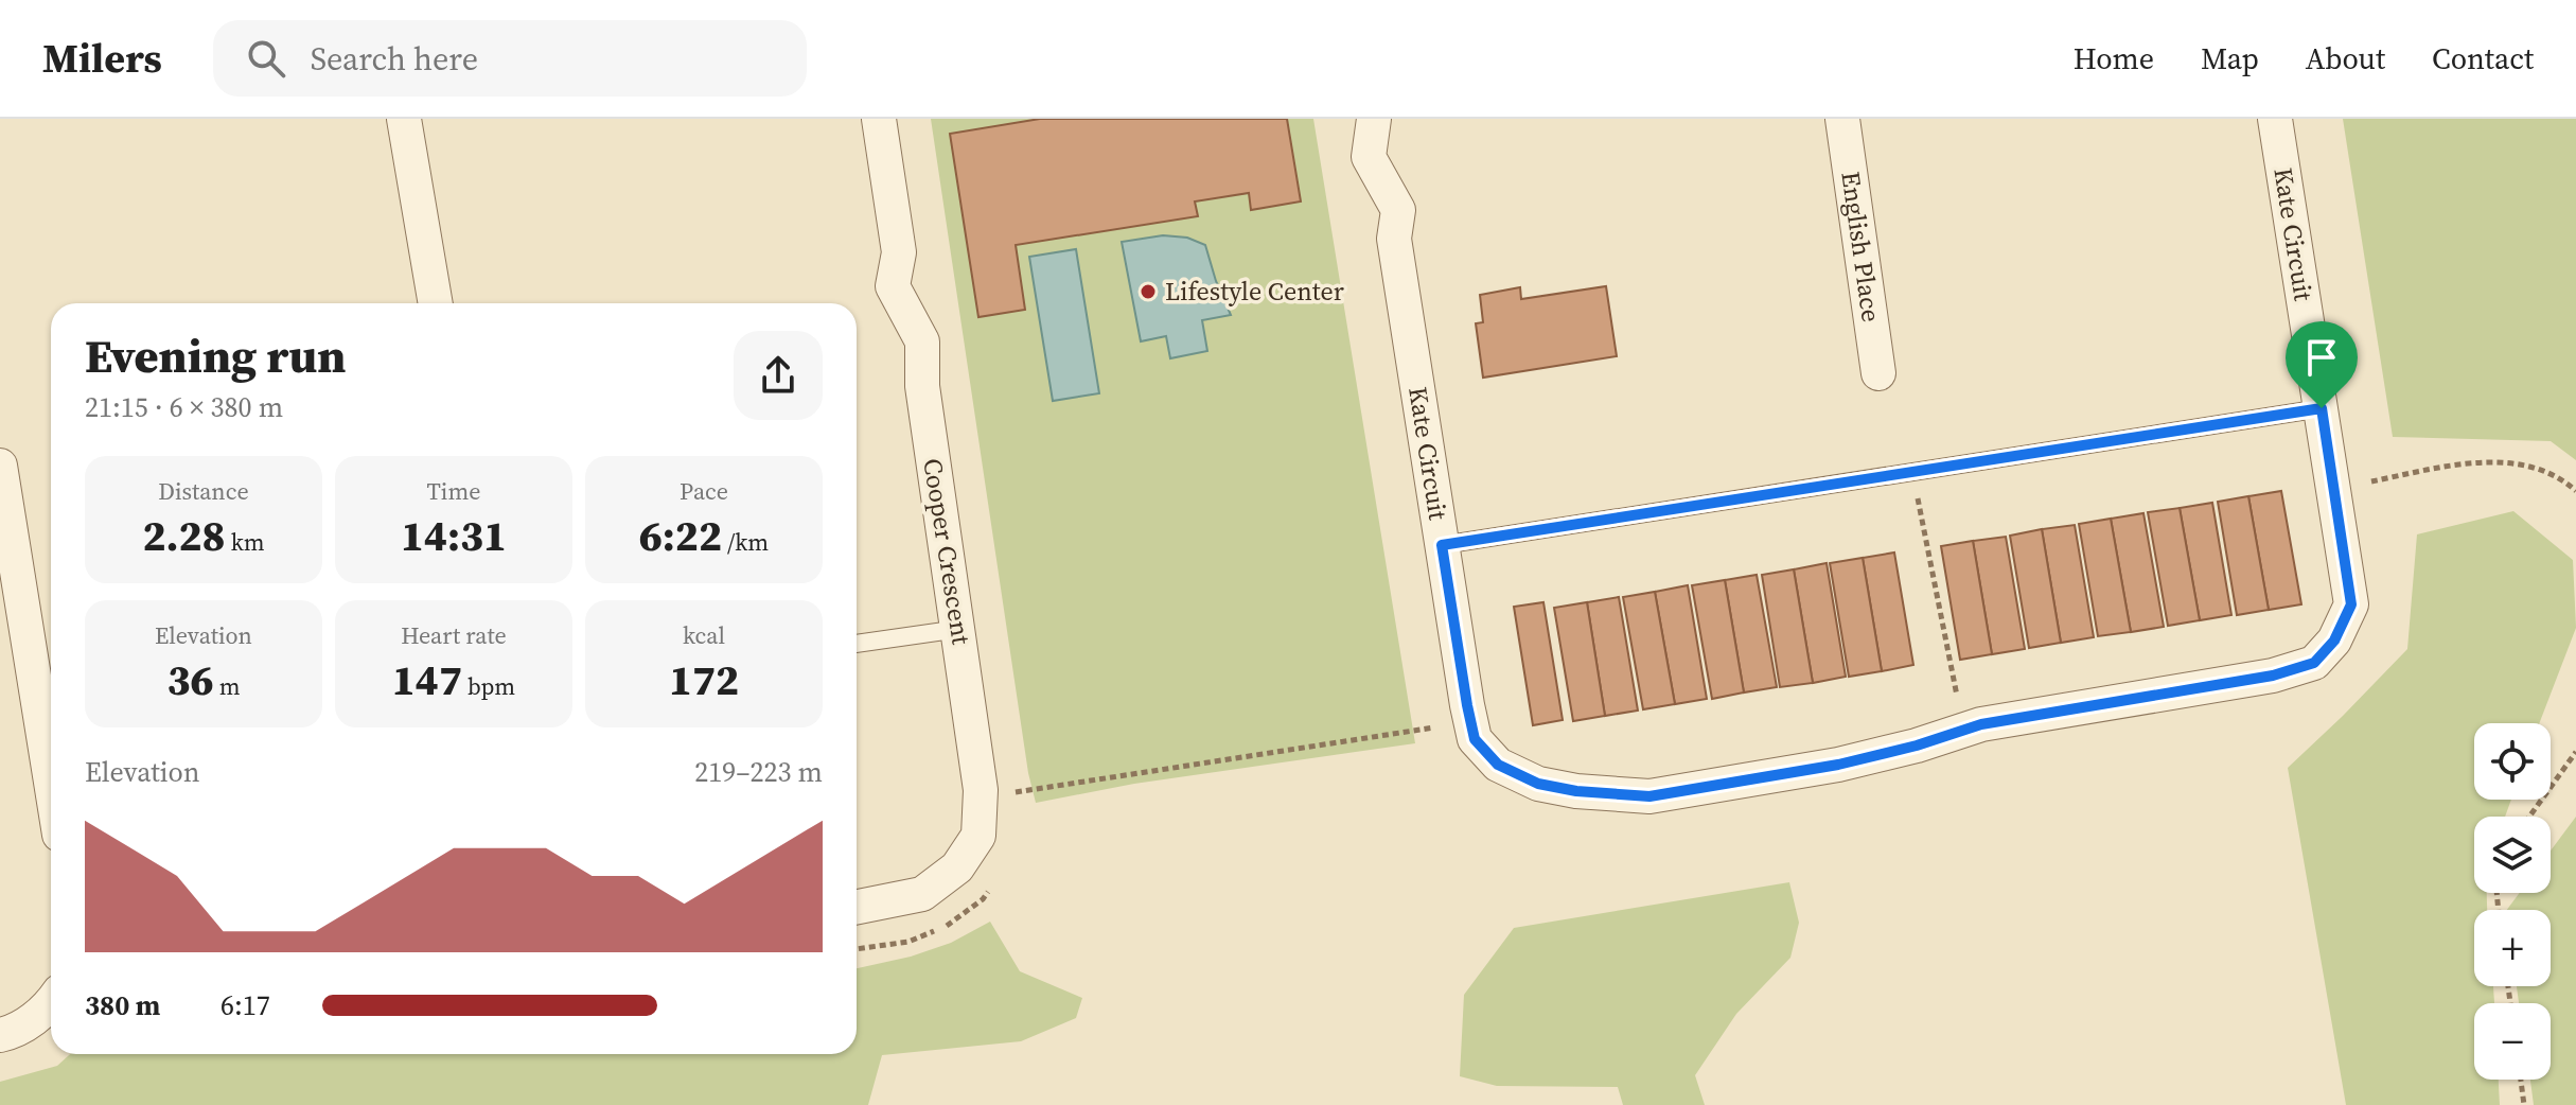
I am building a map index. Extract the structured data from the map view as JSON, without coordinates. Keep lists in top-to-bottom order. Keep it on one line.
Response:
{"streets":{"street":["Kate Circuit","English Place","Cooper Crescent"]},"places":["Lifestyle Center"],"page":{"header":"Milers","search":"Search here","nav":["Home","Map","About","Contact"],"heading":["Evening run","21:15 · 6 × 380 m"],"stats":[["Distance","2.28 km"],["Time","14:31"],["Pace","6:22 /km"],["Elevation","36 m"],["Heart rate","147 bpm"],["kcal","172"]],"map_buttons":["+","−"],"chart":["Elevation","219–223 m"],"list":[{"name":"380 m","note":"6:17"}]}}
